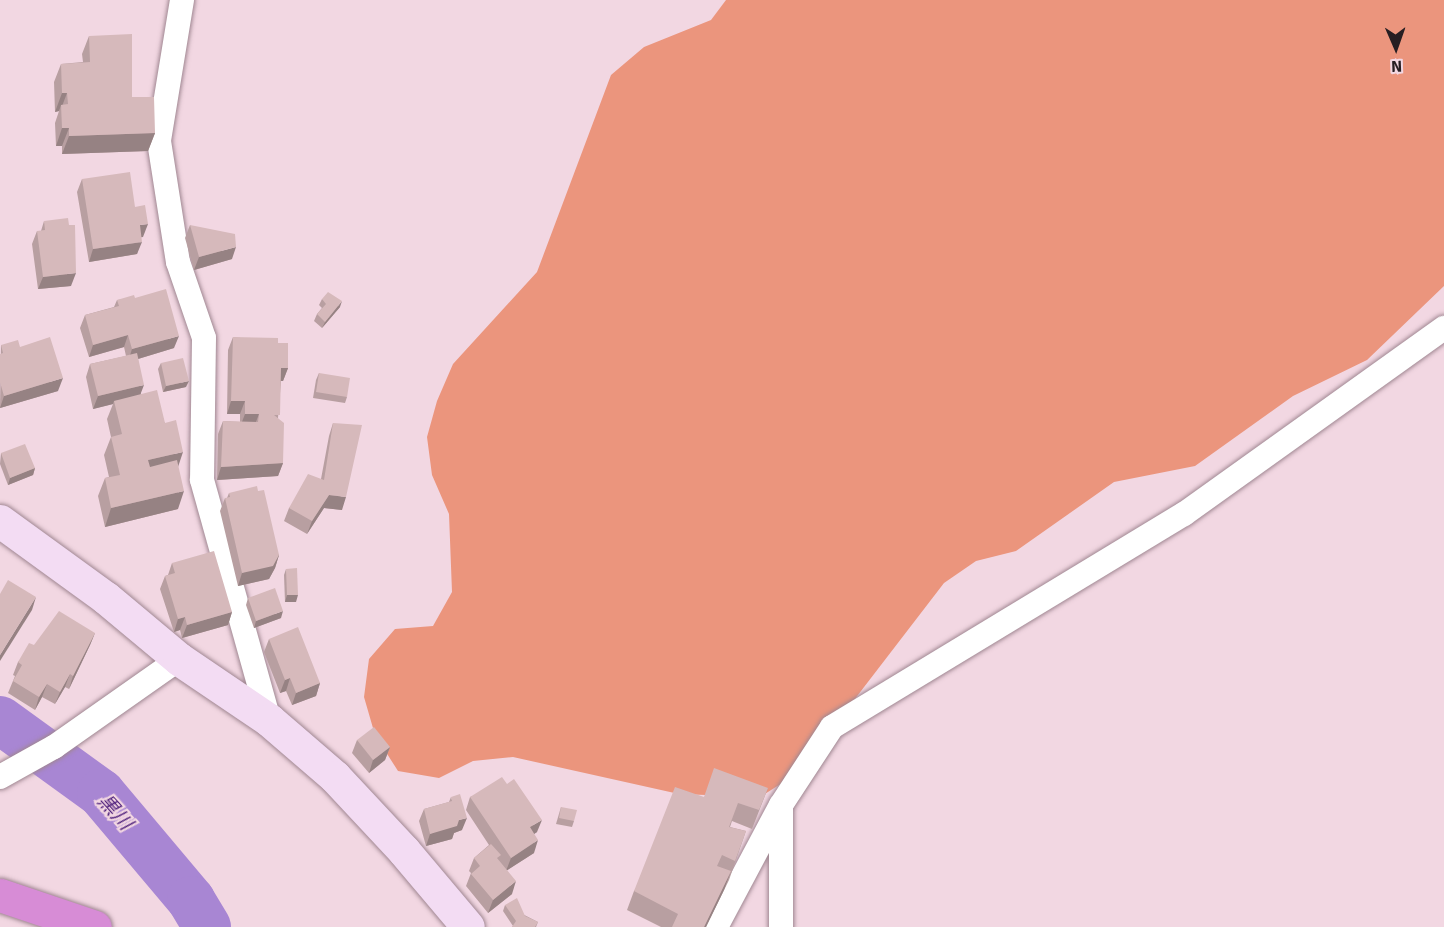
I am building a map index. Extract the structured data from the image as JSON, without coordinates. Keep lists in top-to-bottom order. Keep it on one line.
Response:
{"water":["黒川"],"north":"bottom"}
